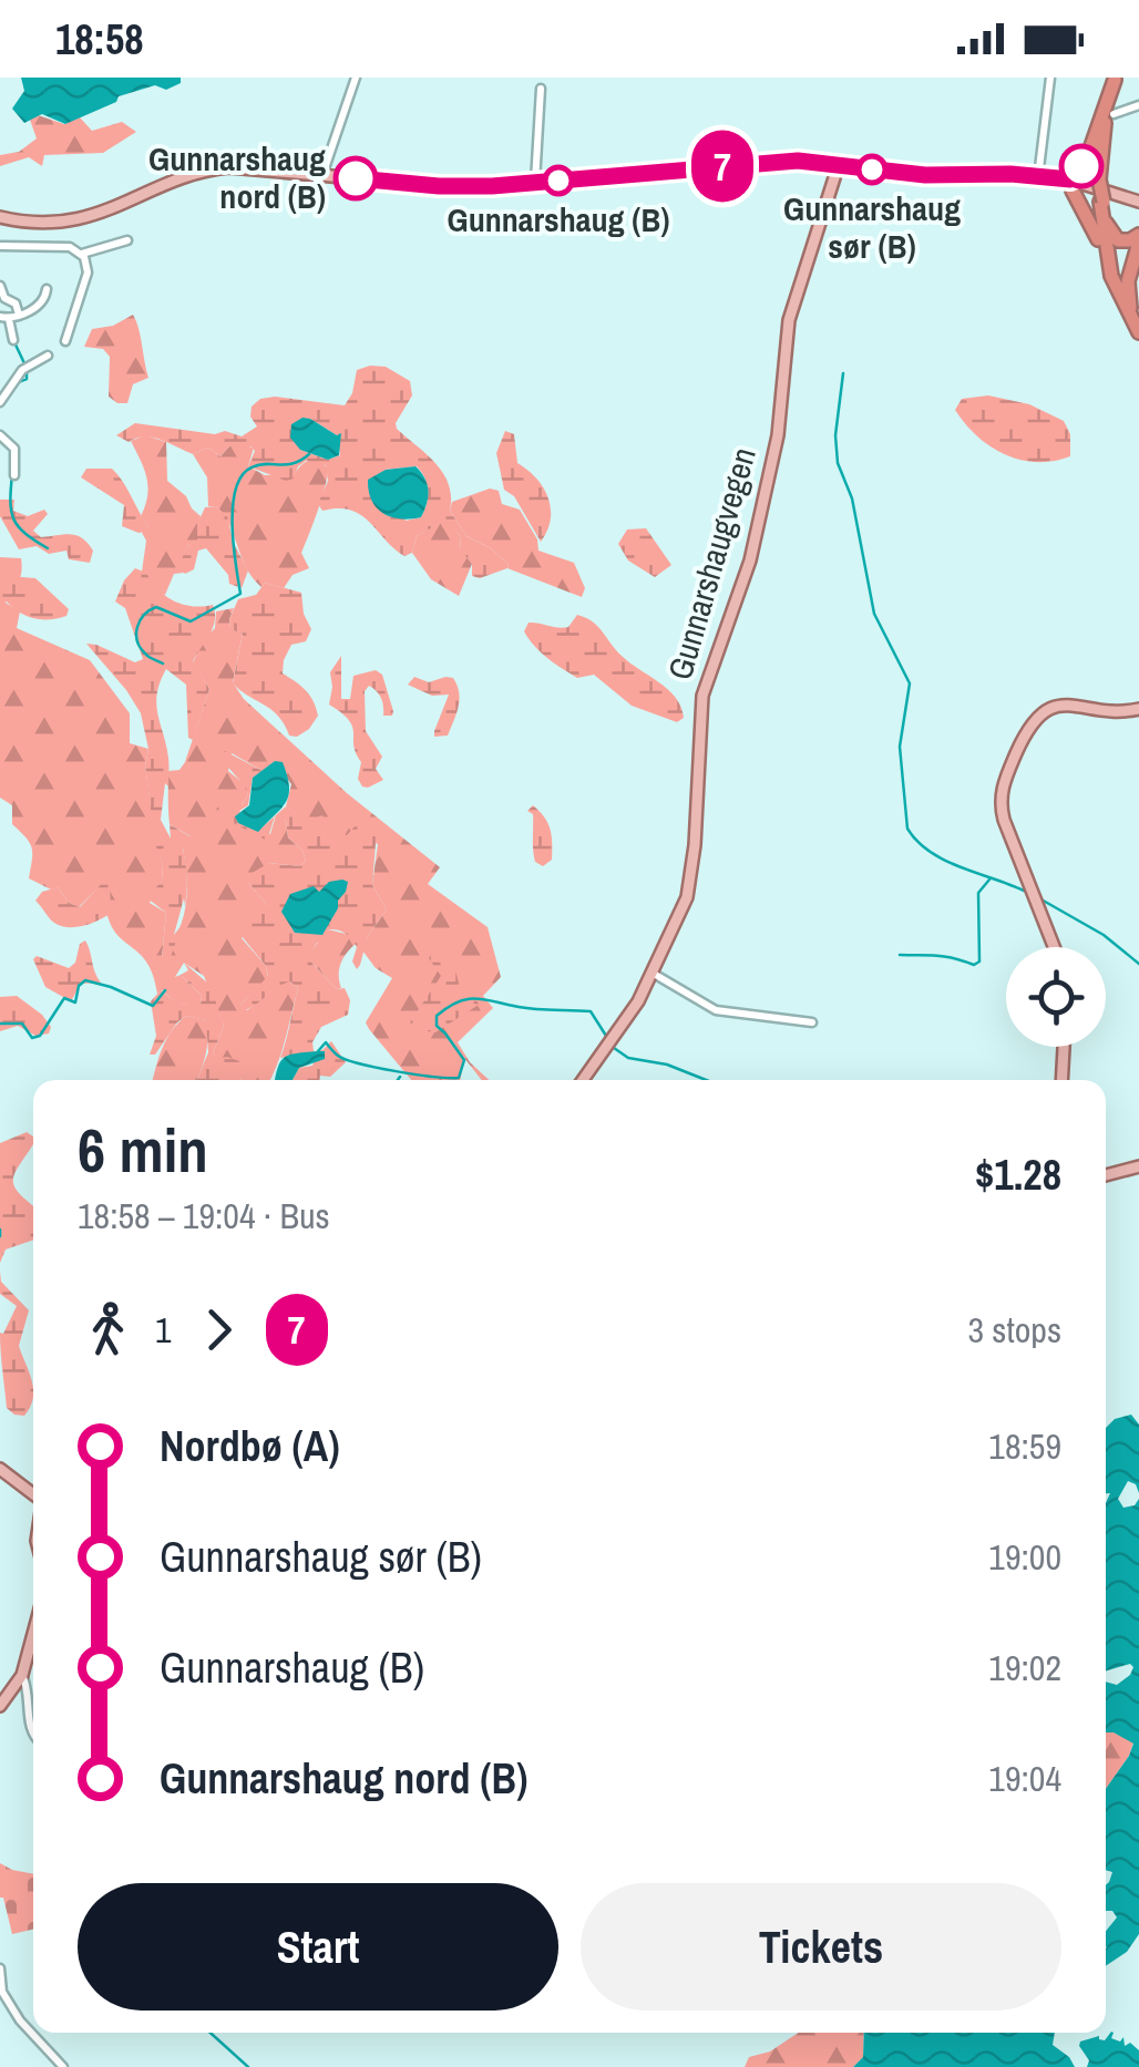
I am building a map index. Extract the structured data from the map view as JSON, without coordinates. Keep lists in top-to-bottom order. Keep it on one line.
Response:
{"streets":{"main road":["Gunnarshaugvegen"]},"places":["Gunnarshaug sør (B)","Gunnarshaug nord (B)","Gunnarshaug (B)"],"lines":["bus line 7"],"page":{"status":"18:58","on_map":"7","heading":["6 min","18:58 – 19:04 · Bus","$1.28"],"legs":["1","7","3 stops"],"list":[{"name":"Nordbø (A)","value":"18:59"},{"name":"Gunnarshaug sør (B)","value":"19:00"},{"name":"Gunnarshaug (B)","value":"19:02"},{"name":"Gunnarshaug nord (B)","value":"19:04"}],"buttons":["Start","Tickets"]}}
